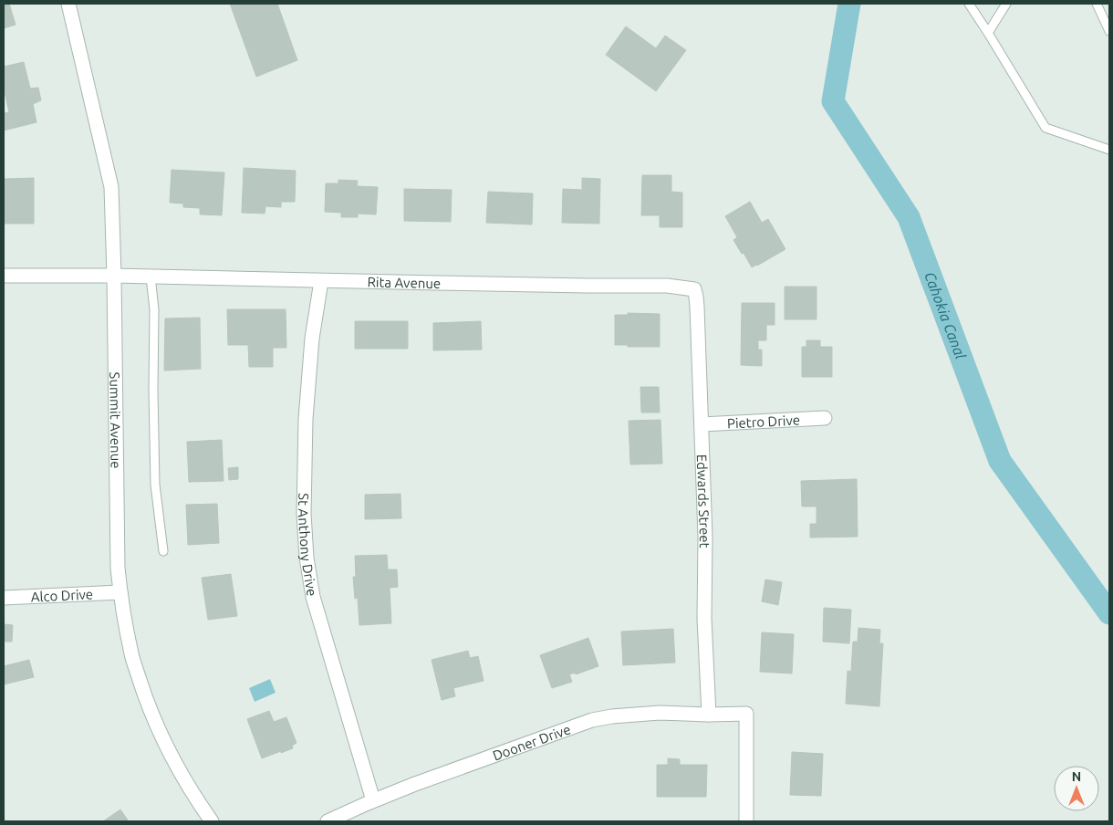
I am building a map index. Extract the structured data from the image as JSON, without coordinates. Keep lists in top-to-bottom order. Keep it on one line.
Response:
{"streets":{"street":["Rita Avenue","Summit Avenue","Pietro Drive","Edwards Street","St Anthony Drive","Alco Drive","Dooner Drive"]},"crossings":[["Rita Avenue","Summit Avenue"],["Rita Avenue","Edwards Street"],["Rita Avenue","St Anthony Drive"],["Summit Avenue","Alco Drive"],["Pietro Drive","Edwards Street"],["Edwards Street","Dooner Drive"],["St Anthony Drive","Dooner Drive"]],"water":["Cahokia Canal"],"north":"top"}
